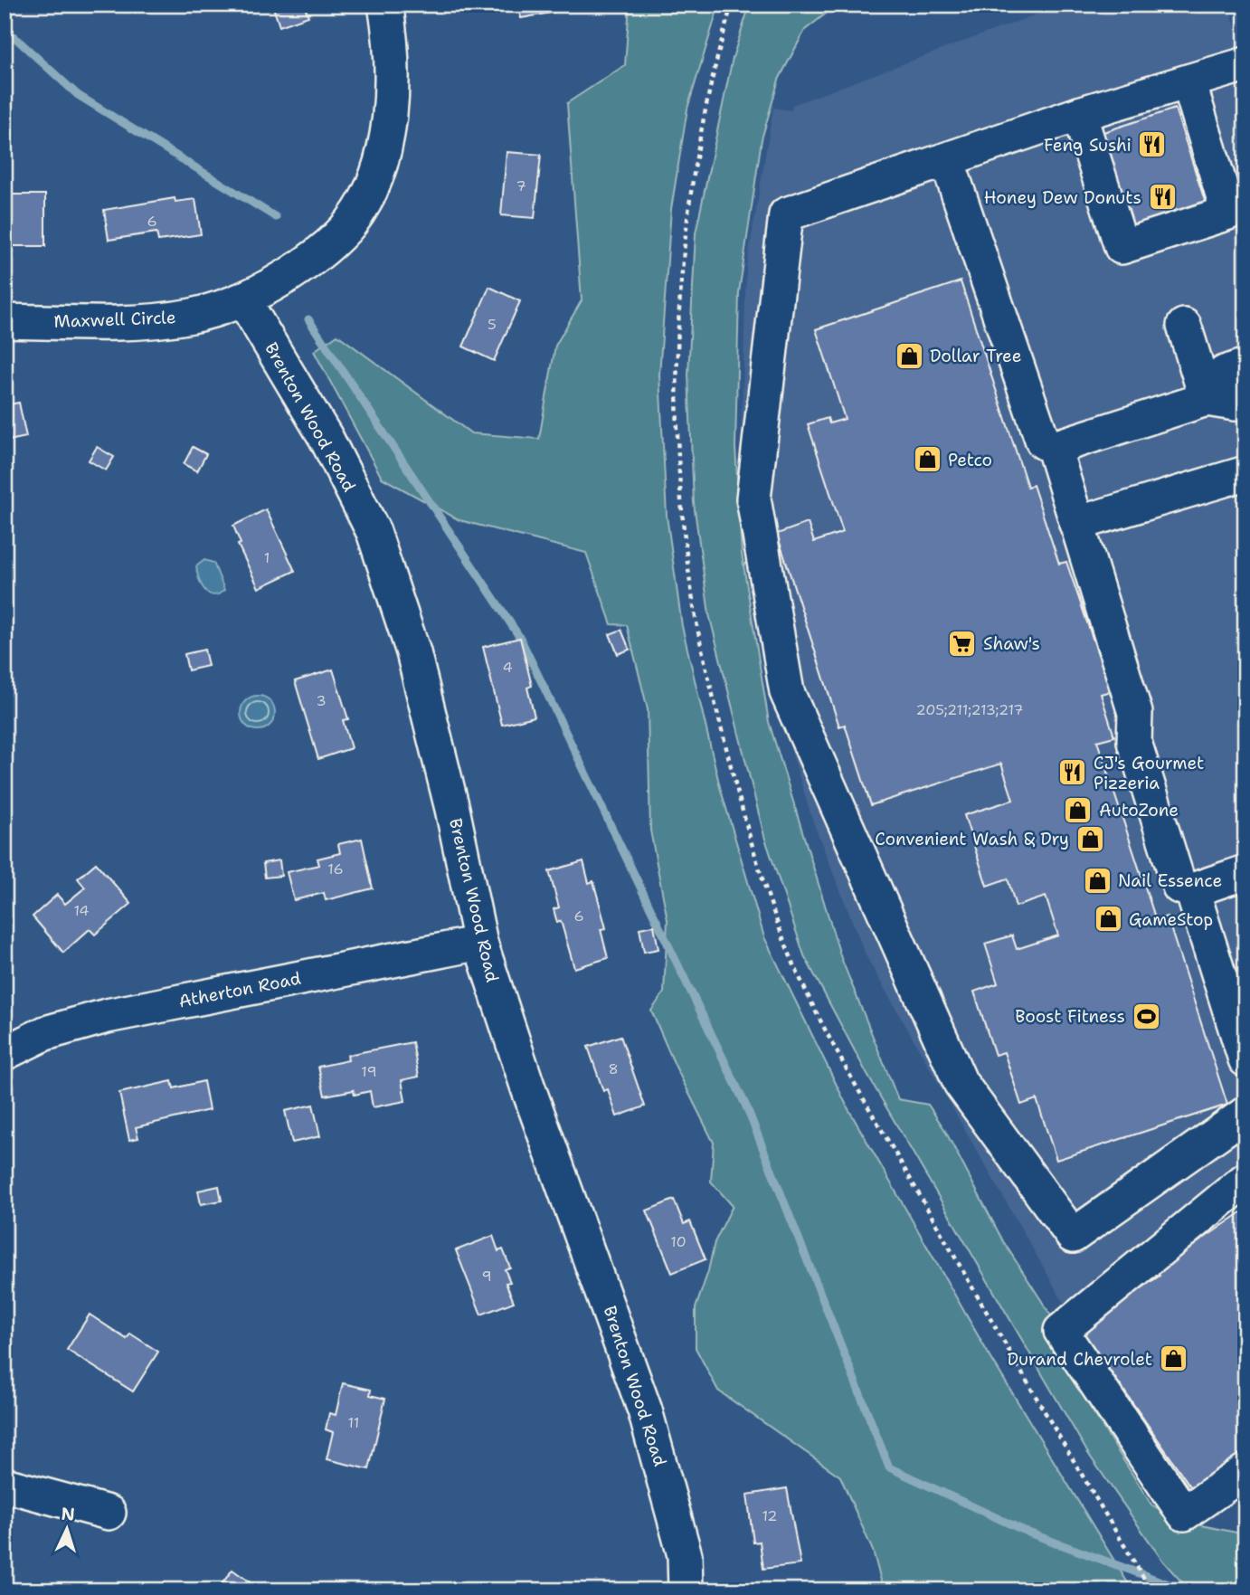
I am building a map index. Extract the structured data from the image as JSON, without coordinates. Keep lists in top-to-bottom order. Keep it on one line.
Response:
{"streets":{"street":["Maxwell Circle","Brenton Wood Road","Atherton Road"]},"crossings":[["Maxwell Circle","Brenton Wood Road"],["Brenton Wood Road","Atherton Road"]],"places":{"restaurant":["Feng Sushi","Honey Dew Donuts","CJ's Gourmet Pizzeria"],"shop":["Dollar Tree","Petco","AutoZone","Convenient Wash & Dry","Nail Essence","GameStop","Durand Chevrolet"],"supermarket":["Shaw's"],"sports":["Boost Fitness"]},"house_numbers":["7","6","5","1","4","3","205;211;213;217","16","14","6","8","19","10","9","11","12"],"north":"top"}
